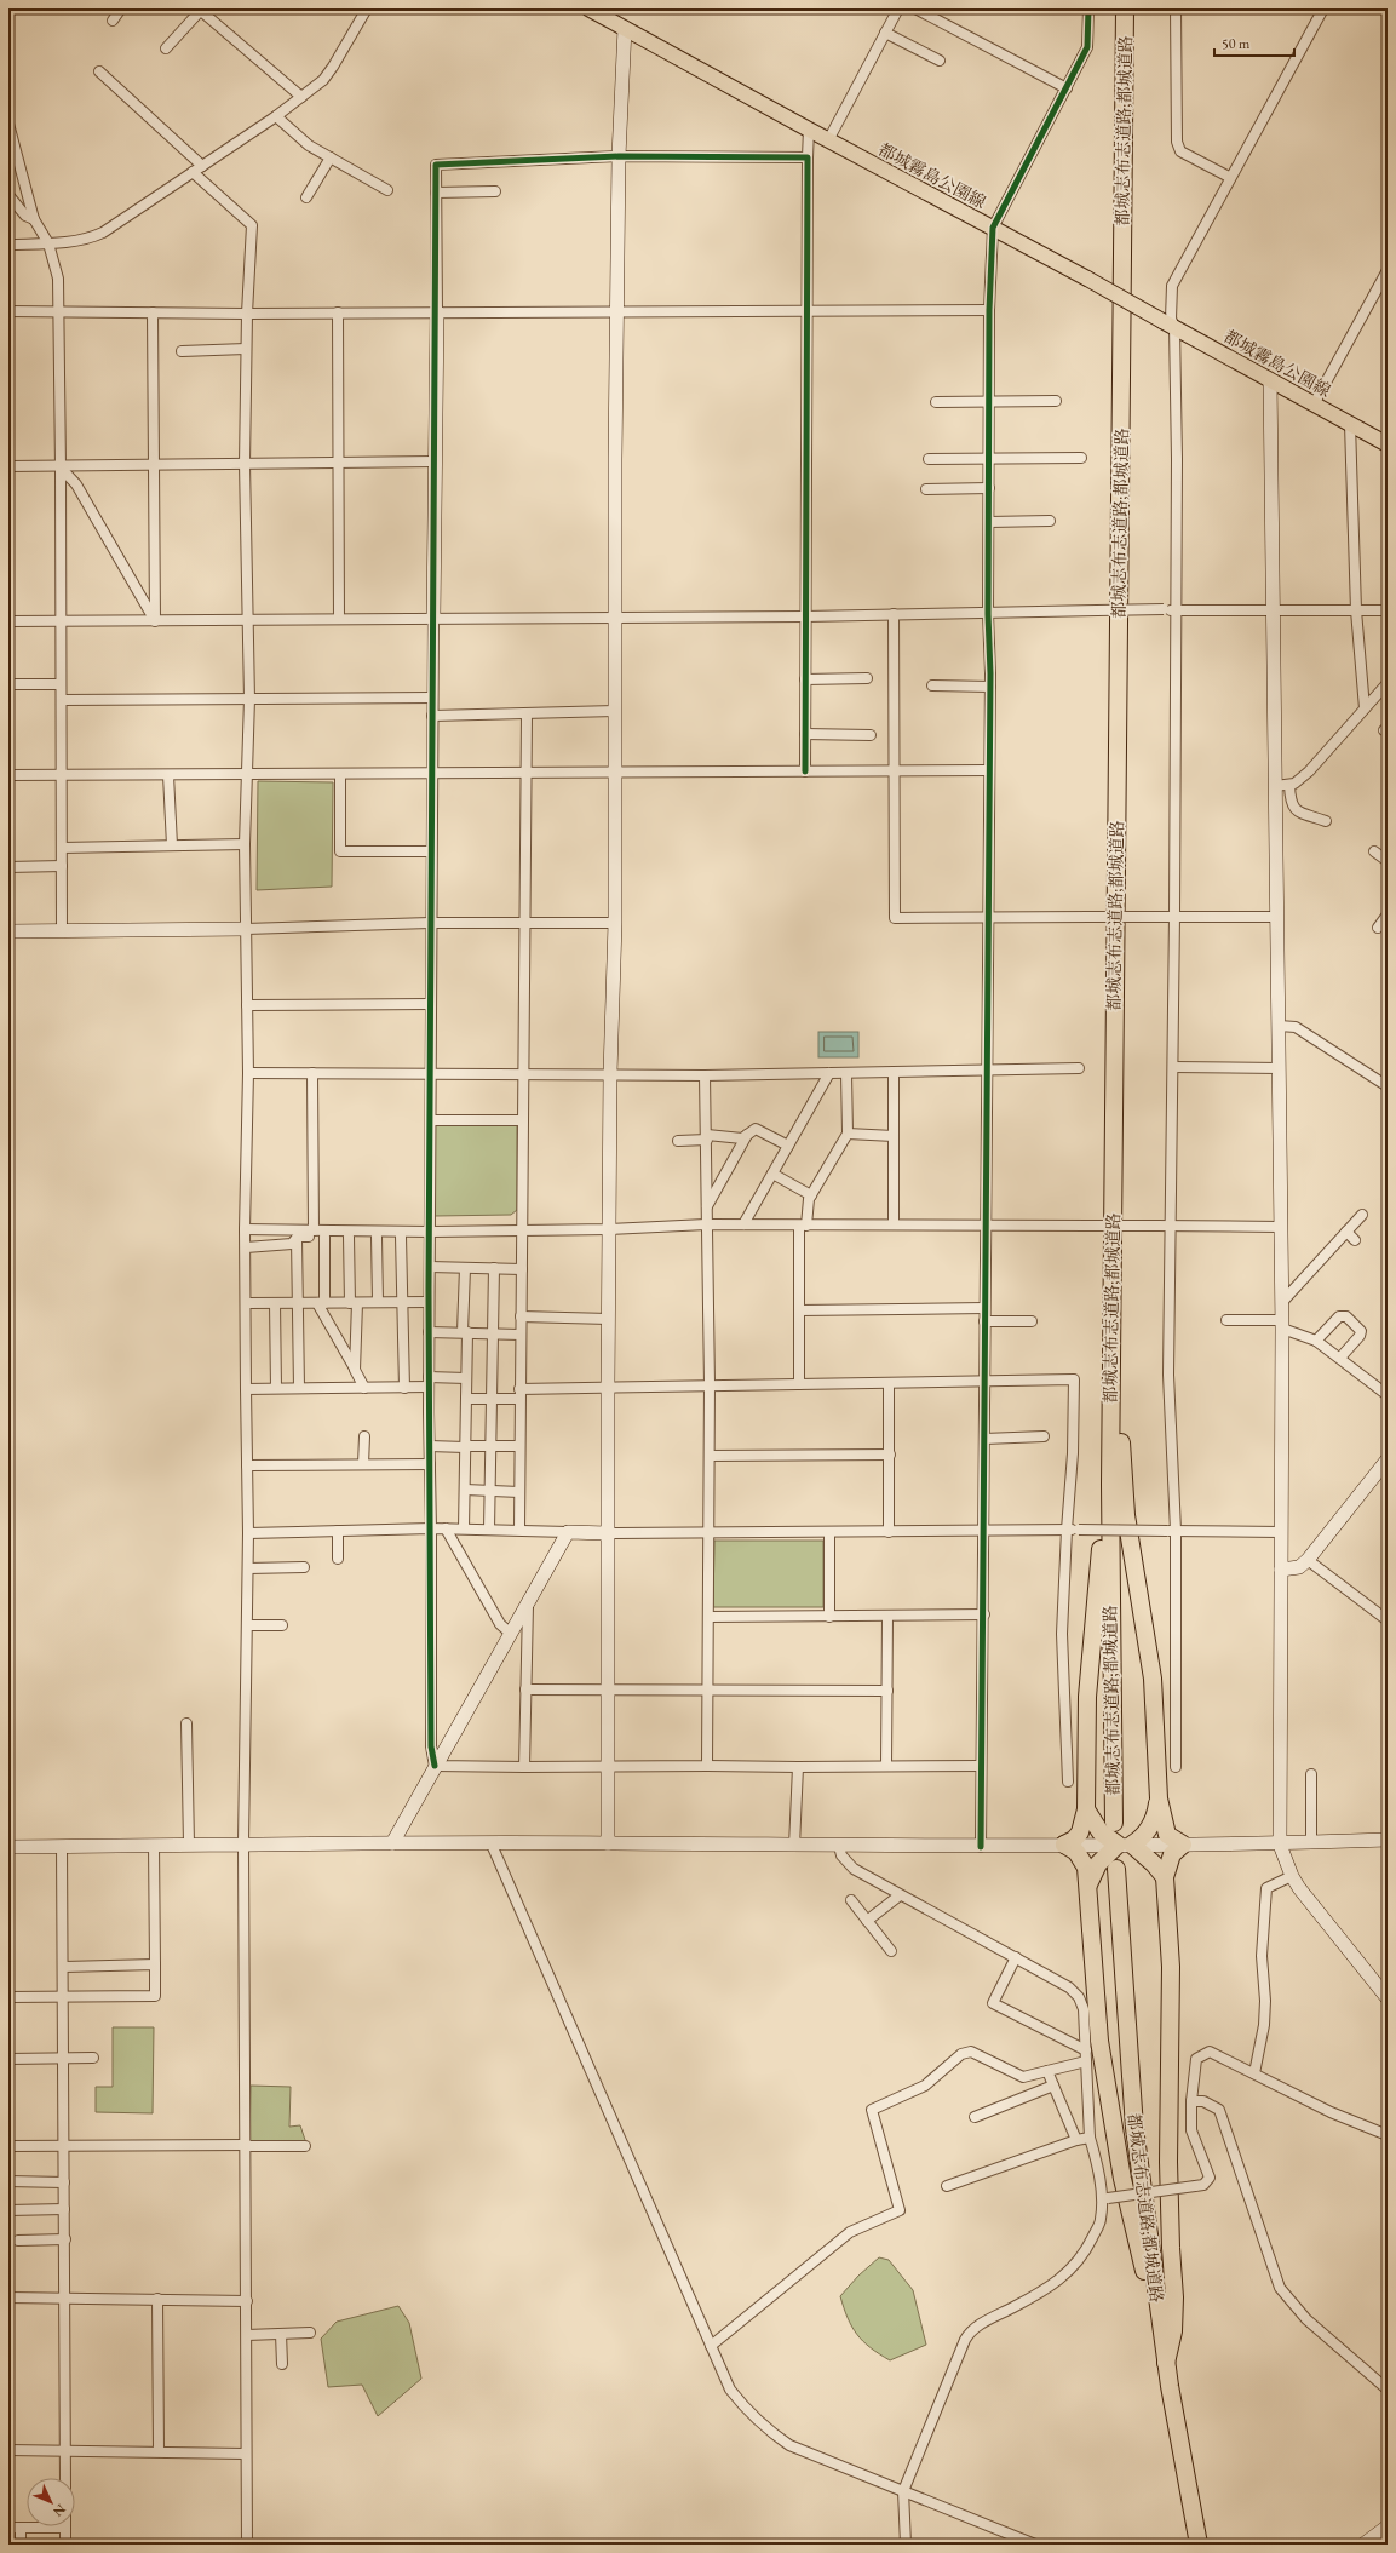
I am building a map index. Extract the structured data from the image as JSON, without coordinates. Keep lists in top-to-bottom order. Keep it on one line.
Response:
{"streets":{"highway":["都城志布志道路;都城道路"],"main road":["都城霧島公園線"]},"scale_bar":"50 m","north":"bottom right"}
